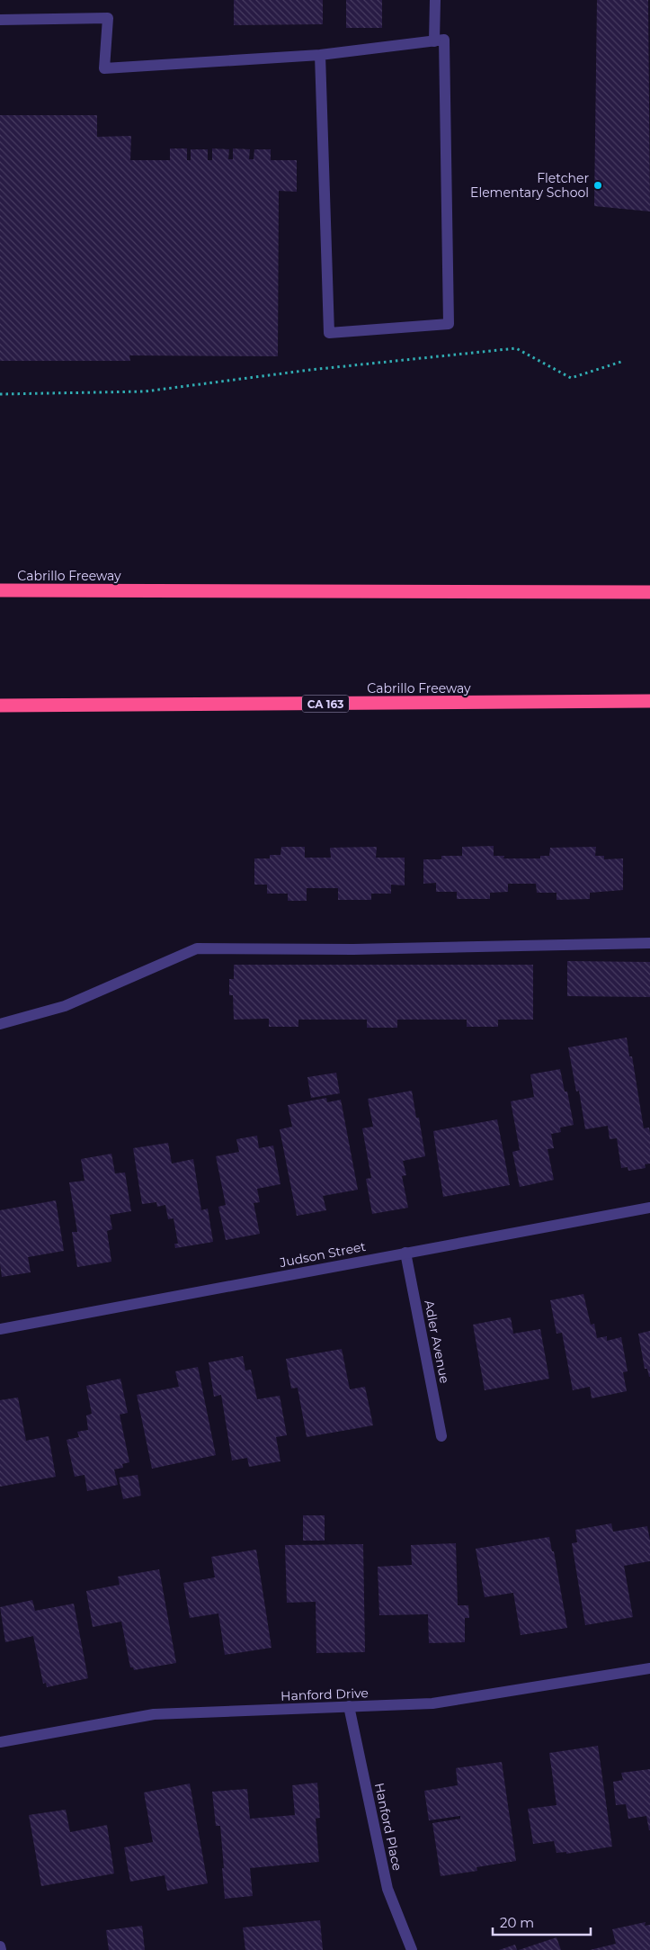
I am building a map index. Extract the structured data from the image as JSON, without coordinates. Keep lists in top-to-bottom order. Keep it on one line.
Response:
{"streets":{"highway":["Cabrillo Freeway","CA 163"],"street":["Judson Street","Adler Avenue","Hanford Drive","Hanford Place"]},"crossings":[["Judson Street","Adler Avenue"],["Hanford Drive","Hanford Place"]],"places":["Fletcher Elementary School"],"scale_bar":"20 m"}
